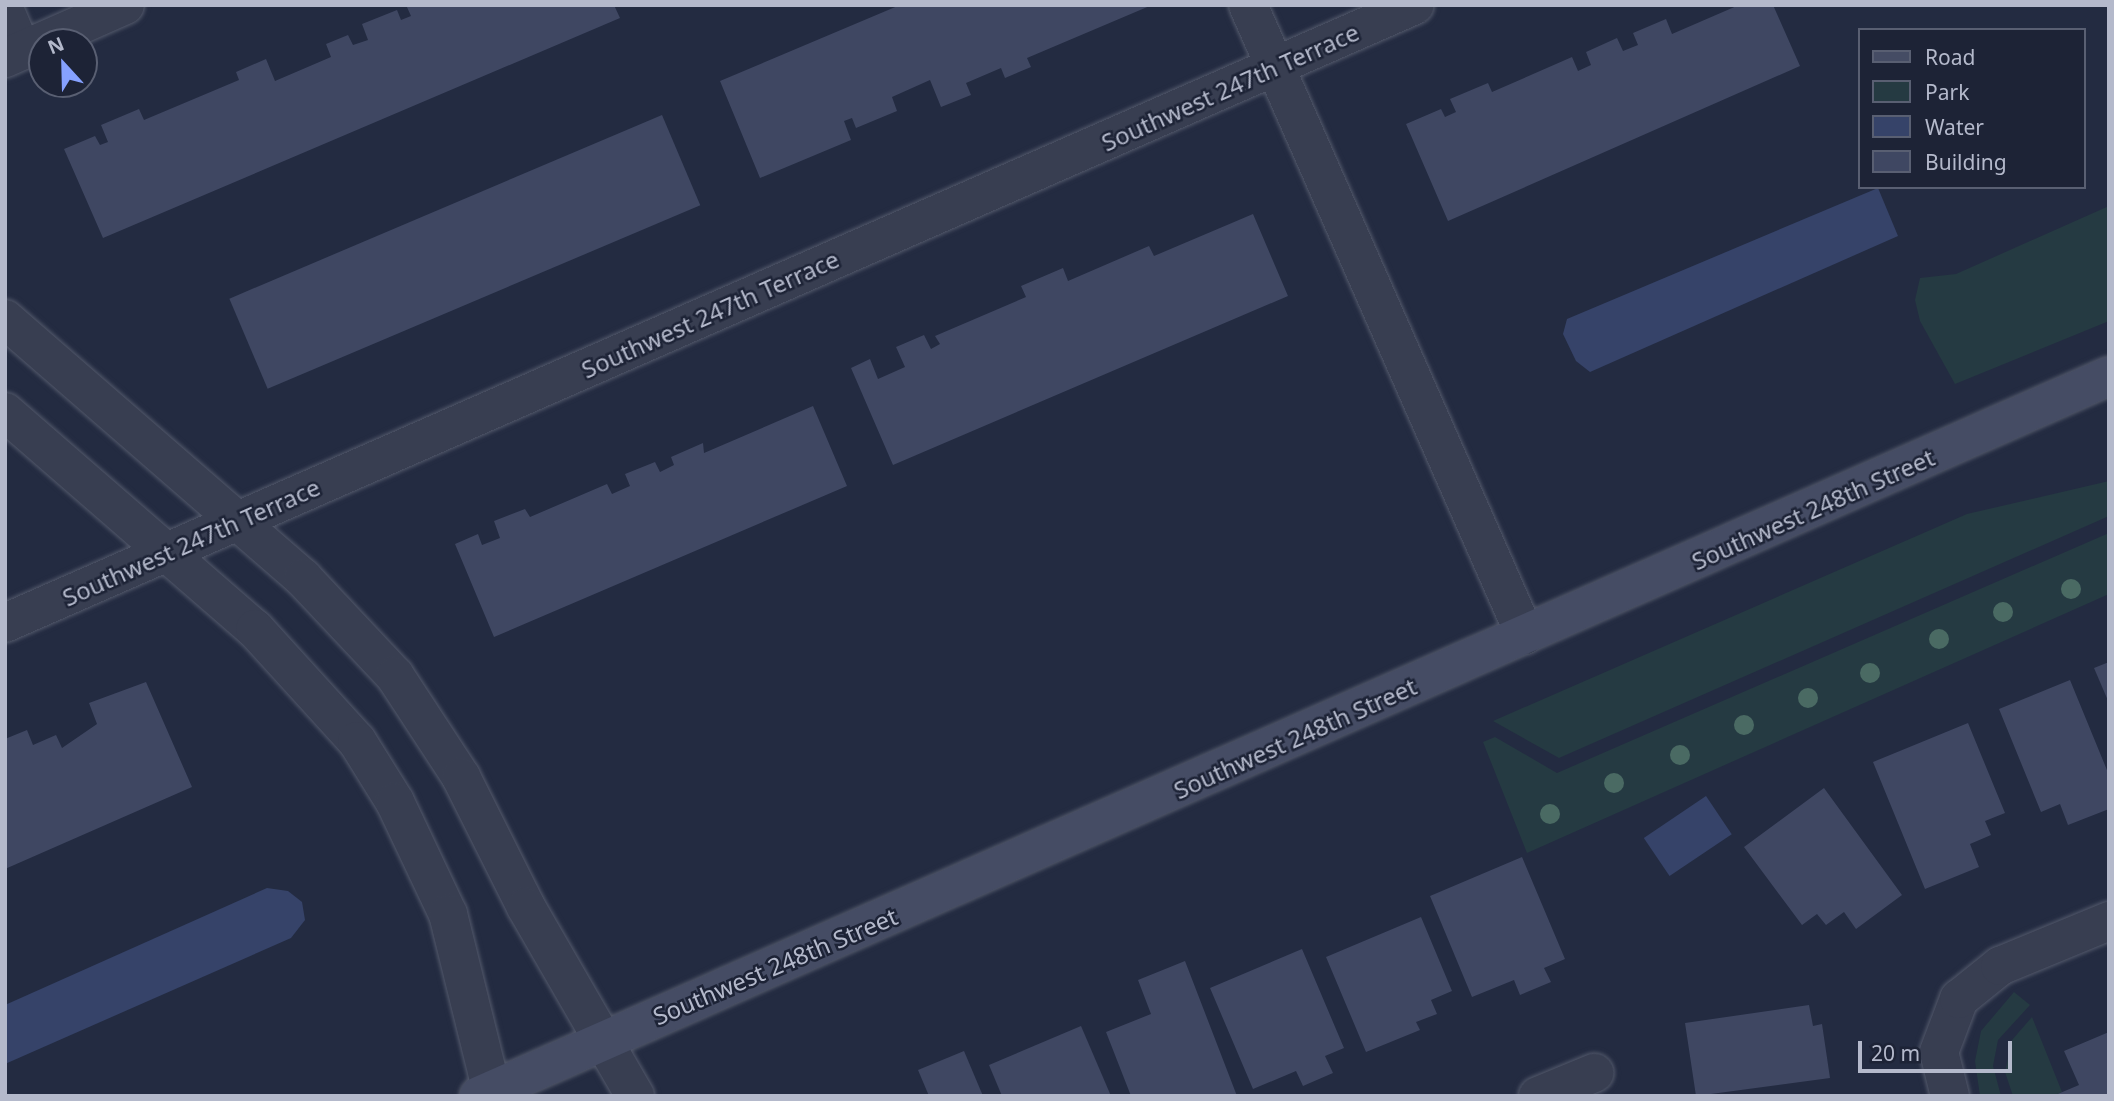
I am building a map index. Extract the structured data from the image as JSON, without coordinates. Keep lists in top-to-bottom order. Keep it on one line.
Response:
{"streets":{"street":["Southwest 247th Terrace","Southwest 248th Street"]},"legend":["Road","Park","Water","Building"],"scale_bar":"20 m","north":"top"}
